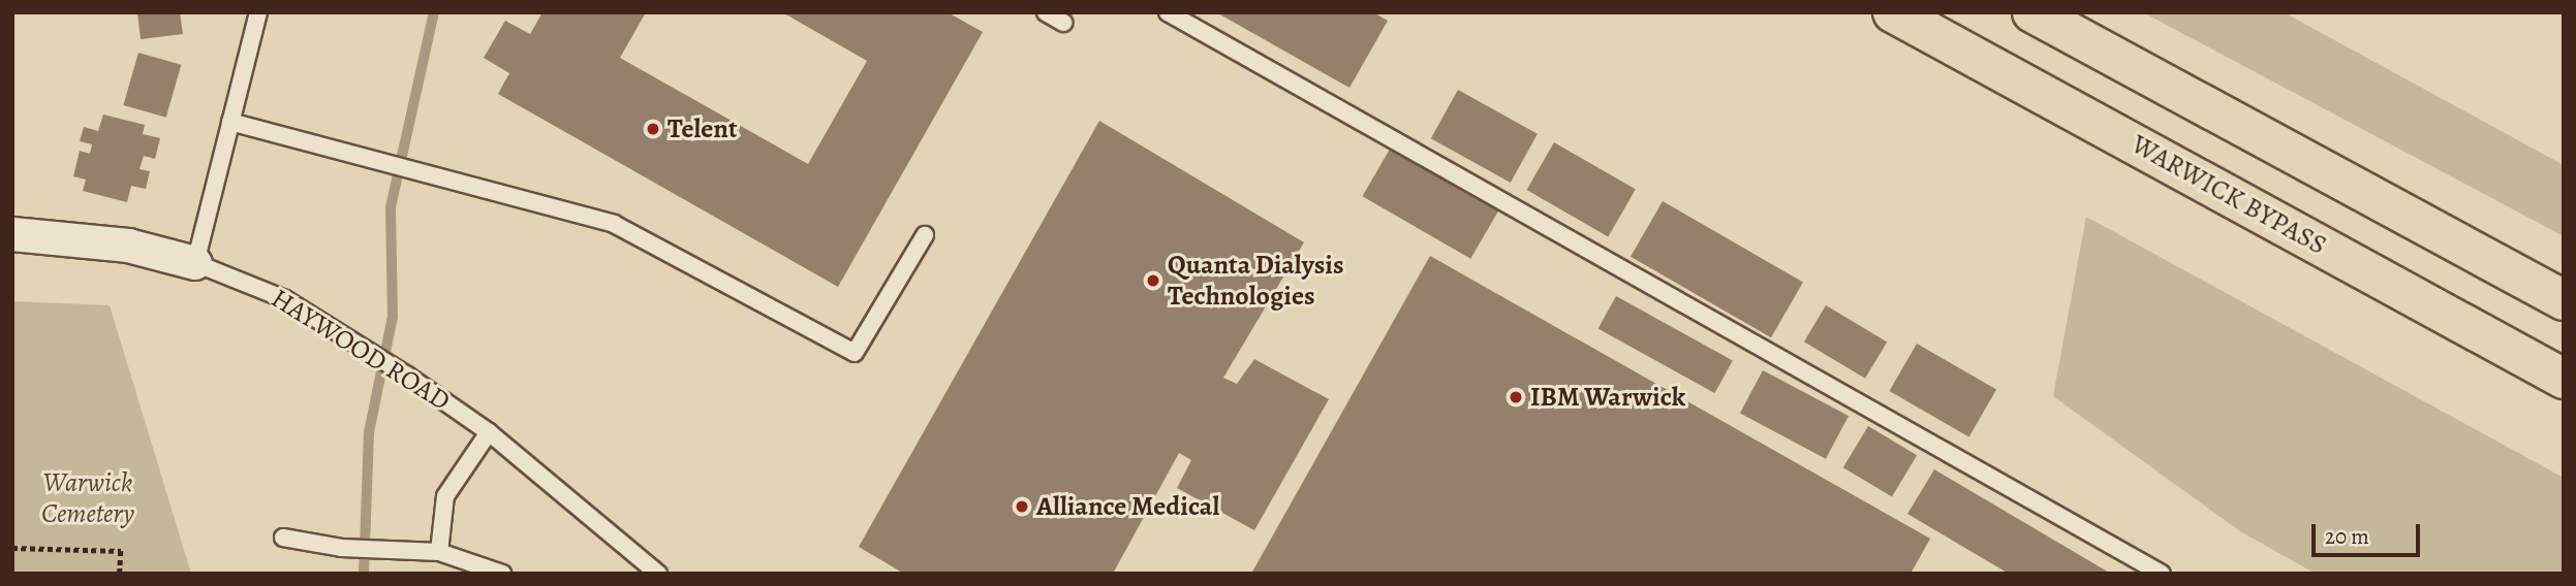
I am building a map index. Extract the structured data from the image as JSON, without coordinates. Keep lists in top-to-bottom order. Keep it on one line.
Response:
{"streets":{"highway":["WARWICK BYPASS"],"street":["HAYWOOD ROAD"]},"parks":["Warwick Cemetery"],"places":["Telent","Quanta Dialysis Technologies","IBM Warwick","Alliance Medical"],"scale_bar":"20 m"}
